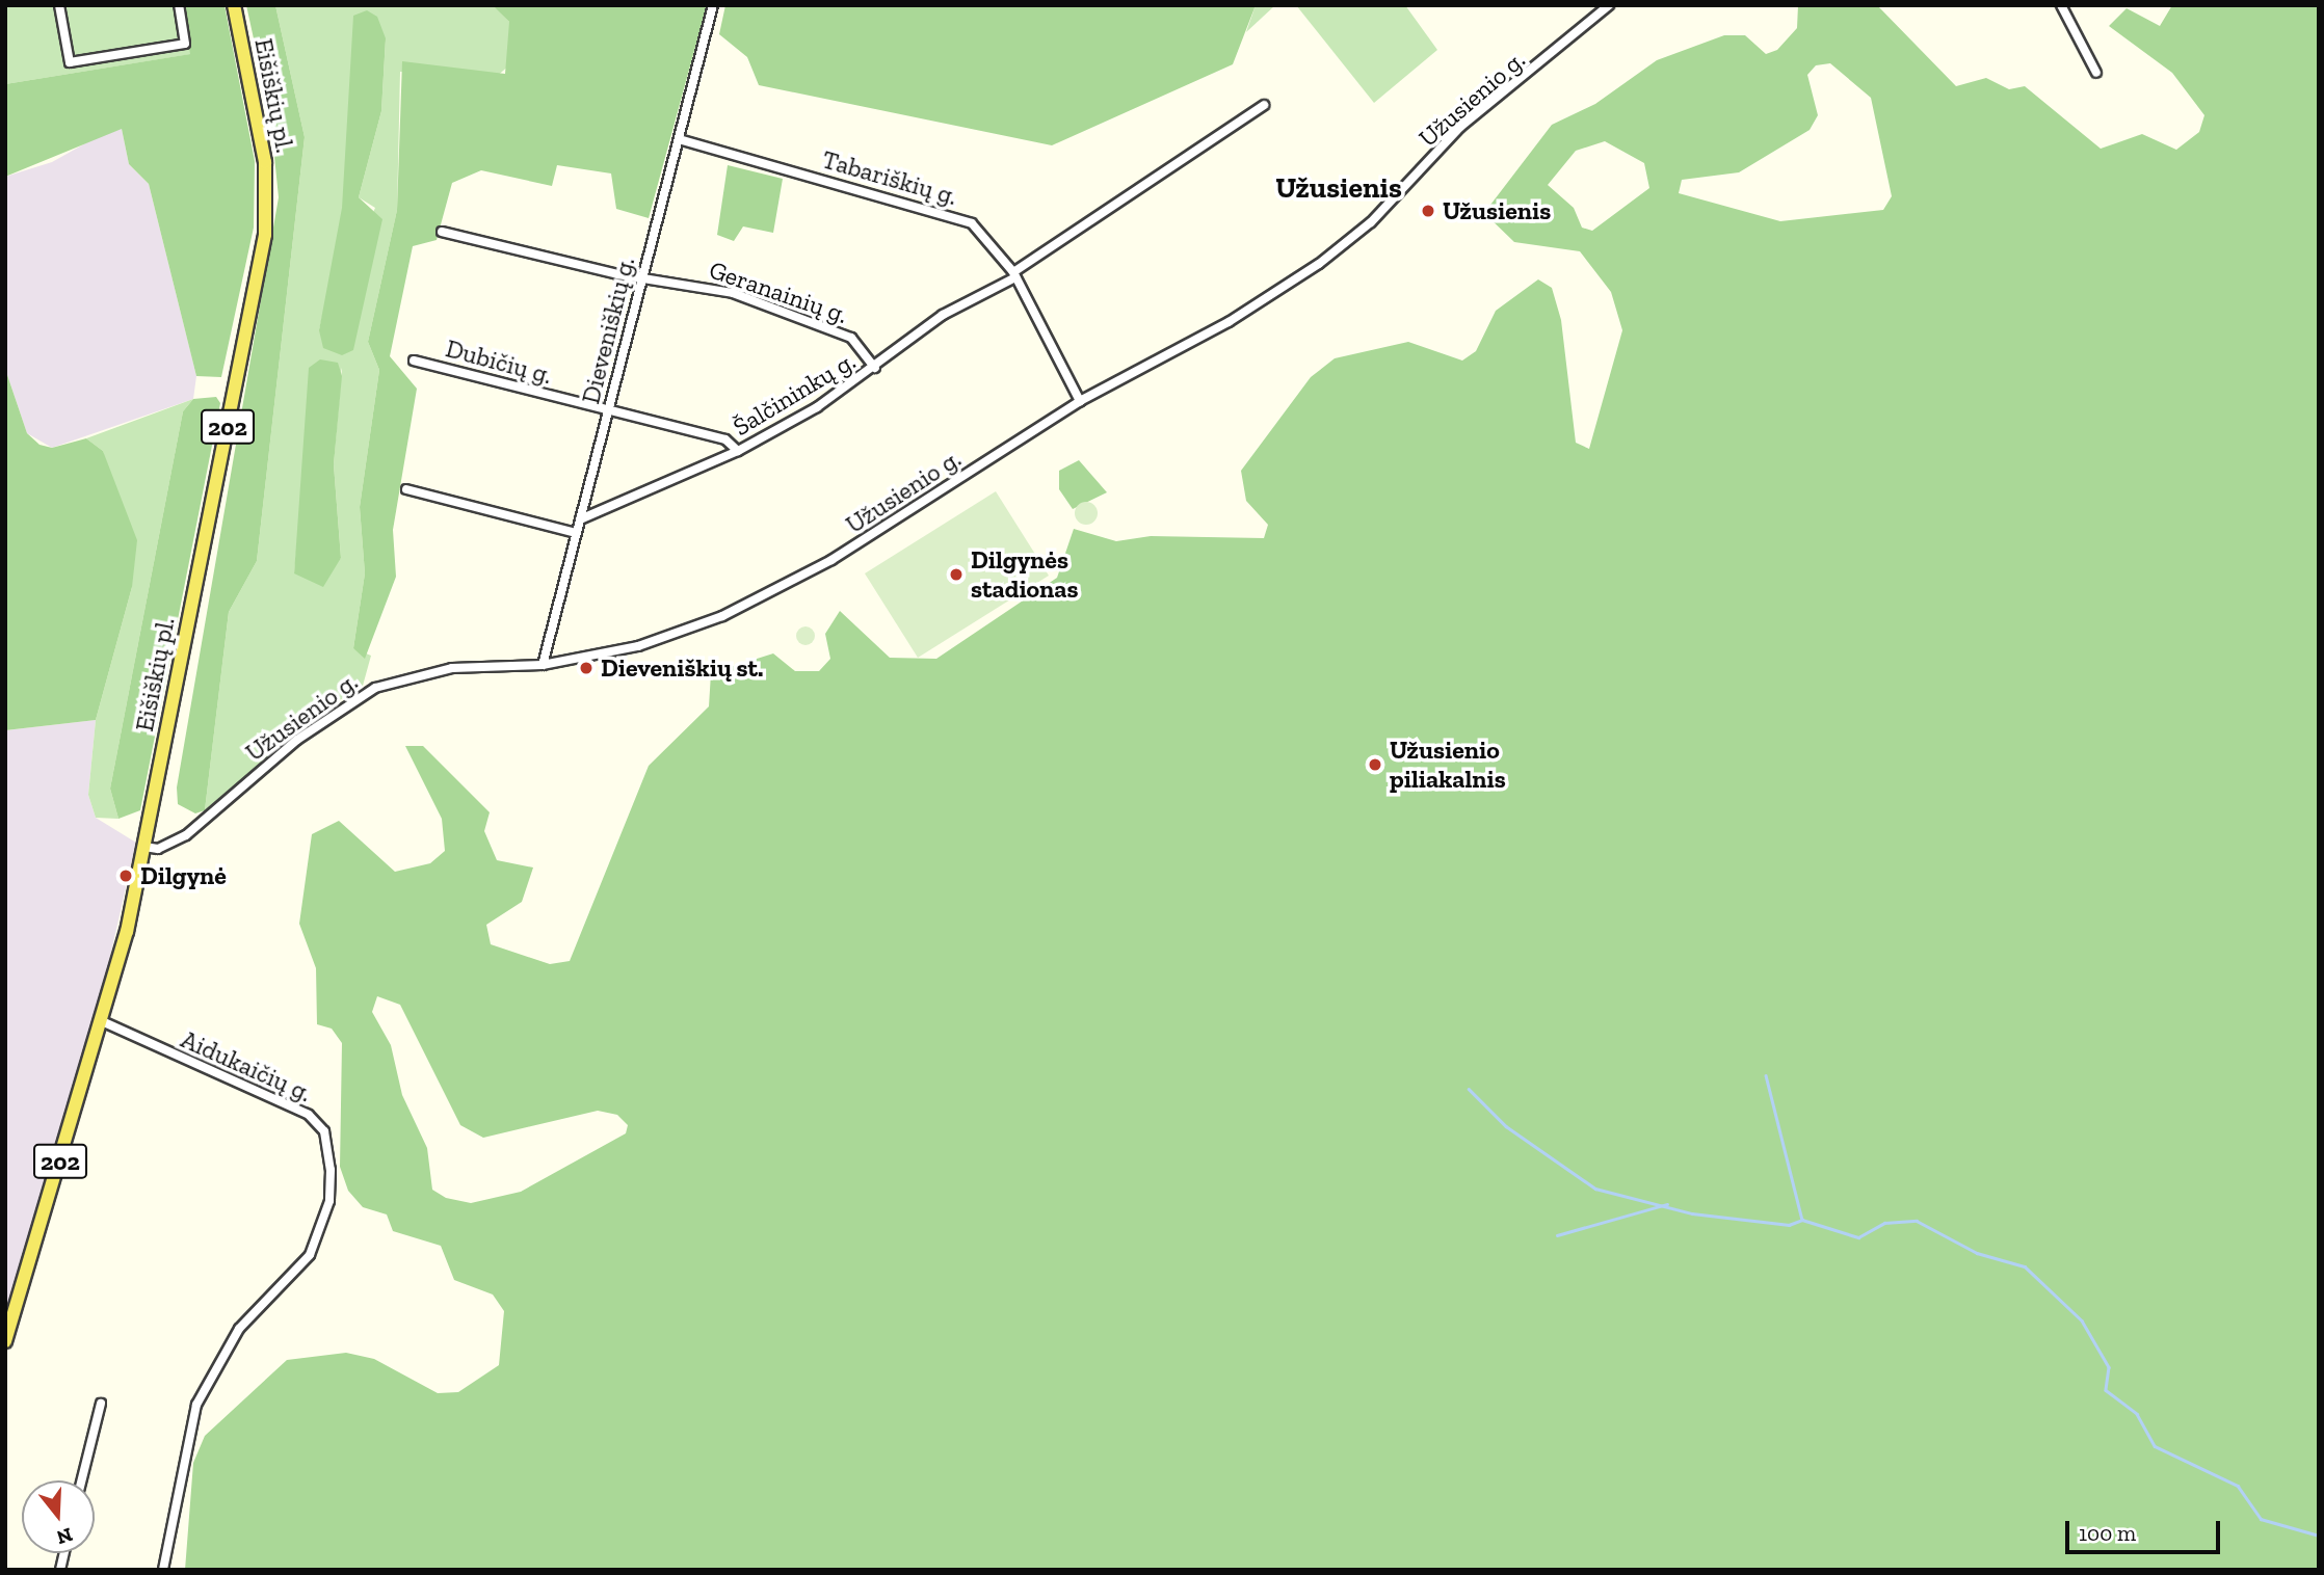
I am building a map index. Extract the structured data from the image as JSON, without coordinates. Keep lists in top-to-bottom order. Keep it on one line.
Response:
{"streets":{"main road":["Eišiškių pl.","202"],"street":["Užusienio g.","Tabariškių g.","Geranainių g.","Dieveniškių g.","Dubičių g.","Šalčininkų g.","Aidukaičių g."]},"crossings":[["Eišiškių pl.","Užusienio g."],["Eišiškių pl.","Aidukaičių g."],["Užusienio g.","Tabariškių g."],["Užusienio g.","Dieveniškių g."],["Tabariškių g.","Dieveniškių g."],["Tabariškių g.","Šalčininkų g."],["Geranainių g.","Dieveniškių g."],["Geranainių g.","Šalčininkų g."],["Dieveniškių g.","Dubičių g."],["Dieveniškių g.","Šalčininkų g."],["Dubičių g.","Šalčininkų g."]],"districts":["Užusienis"],"places":["Užusienis","Dilgynės stadionas","Dieveniškių st.","Užusienio piliakalnis","Dilgynė"],"scale_bar":"100 m","north":"bottom"}
